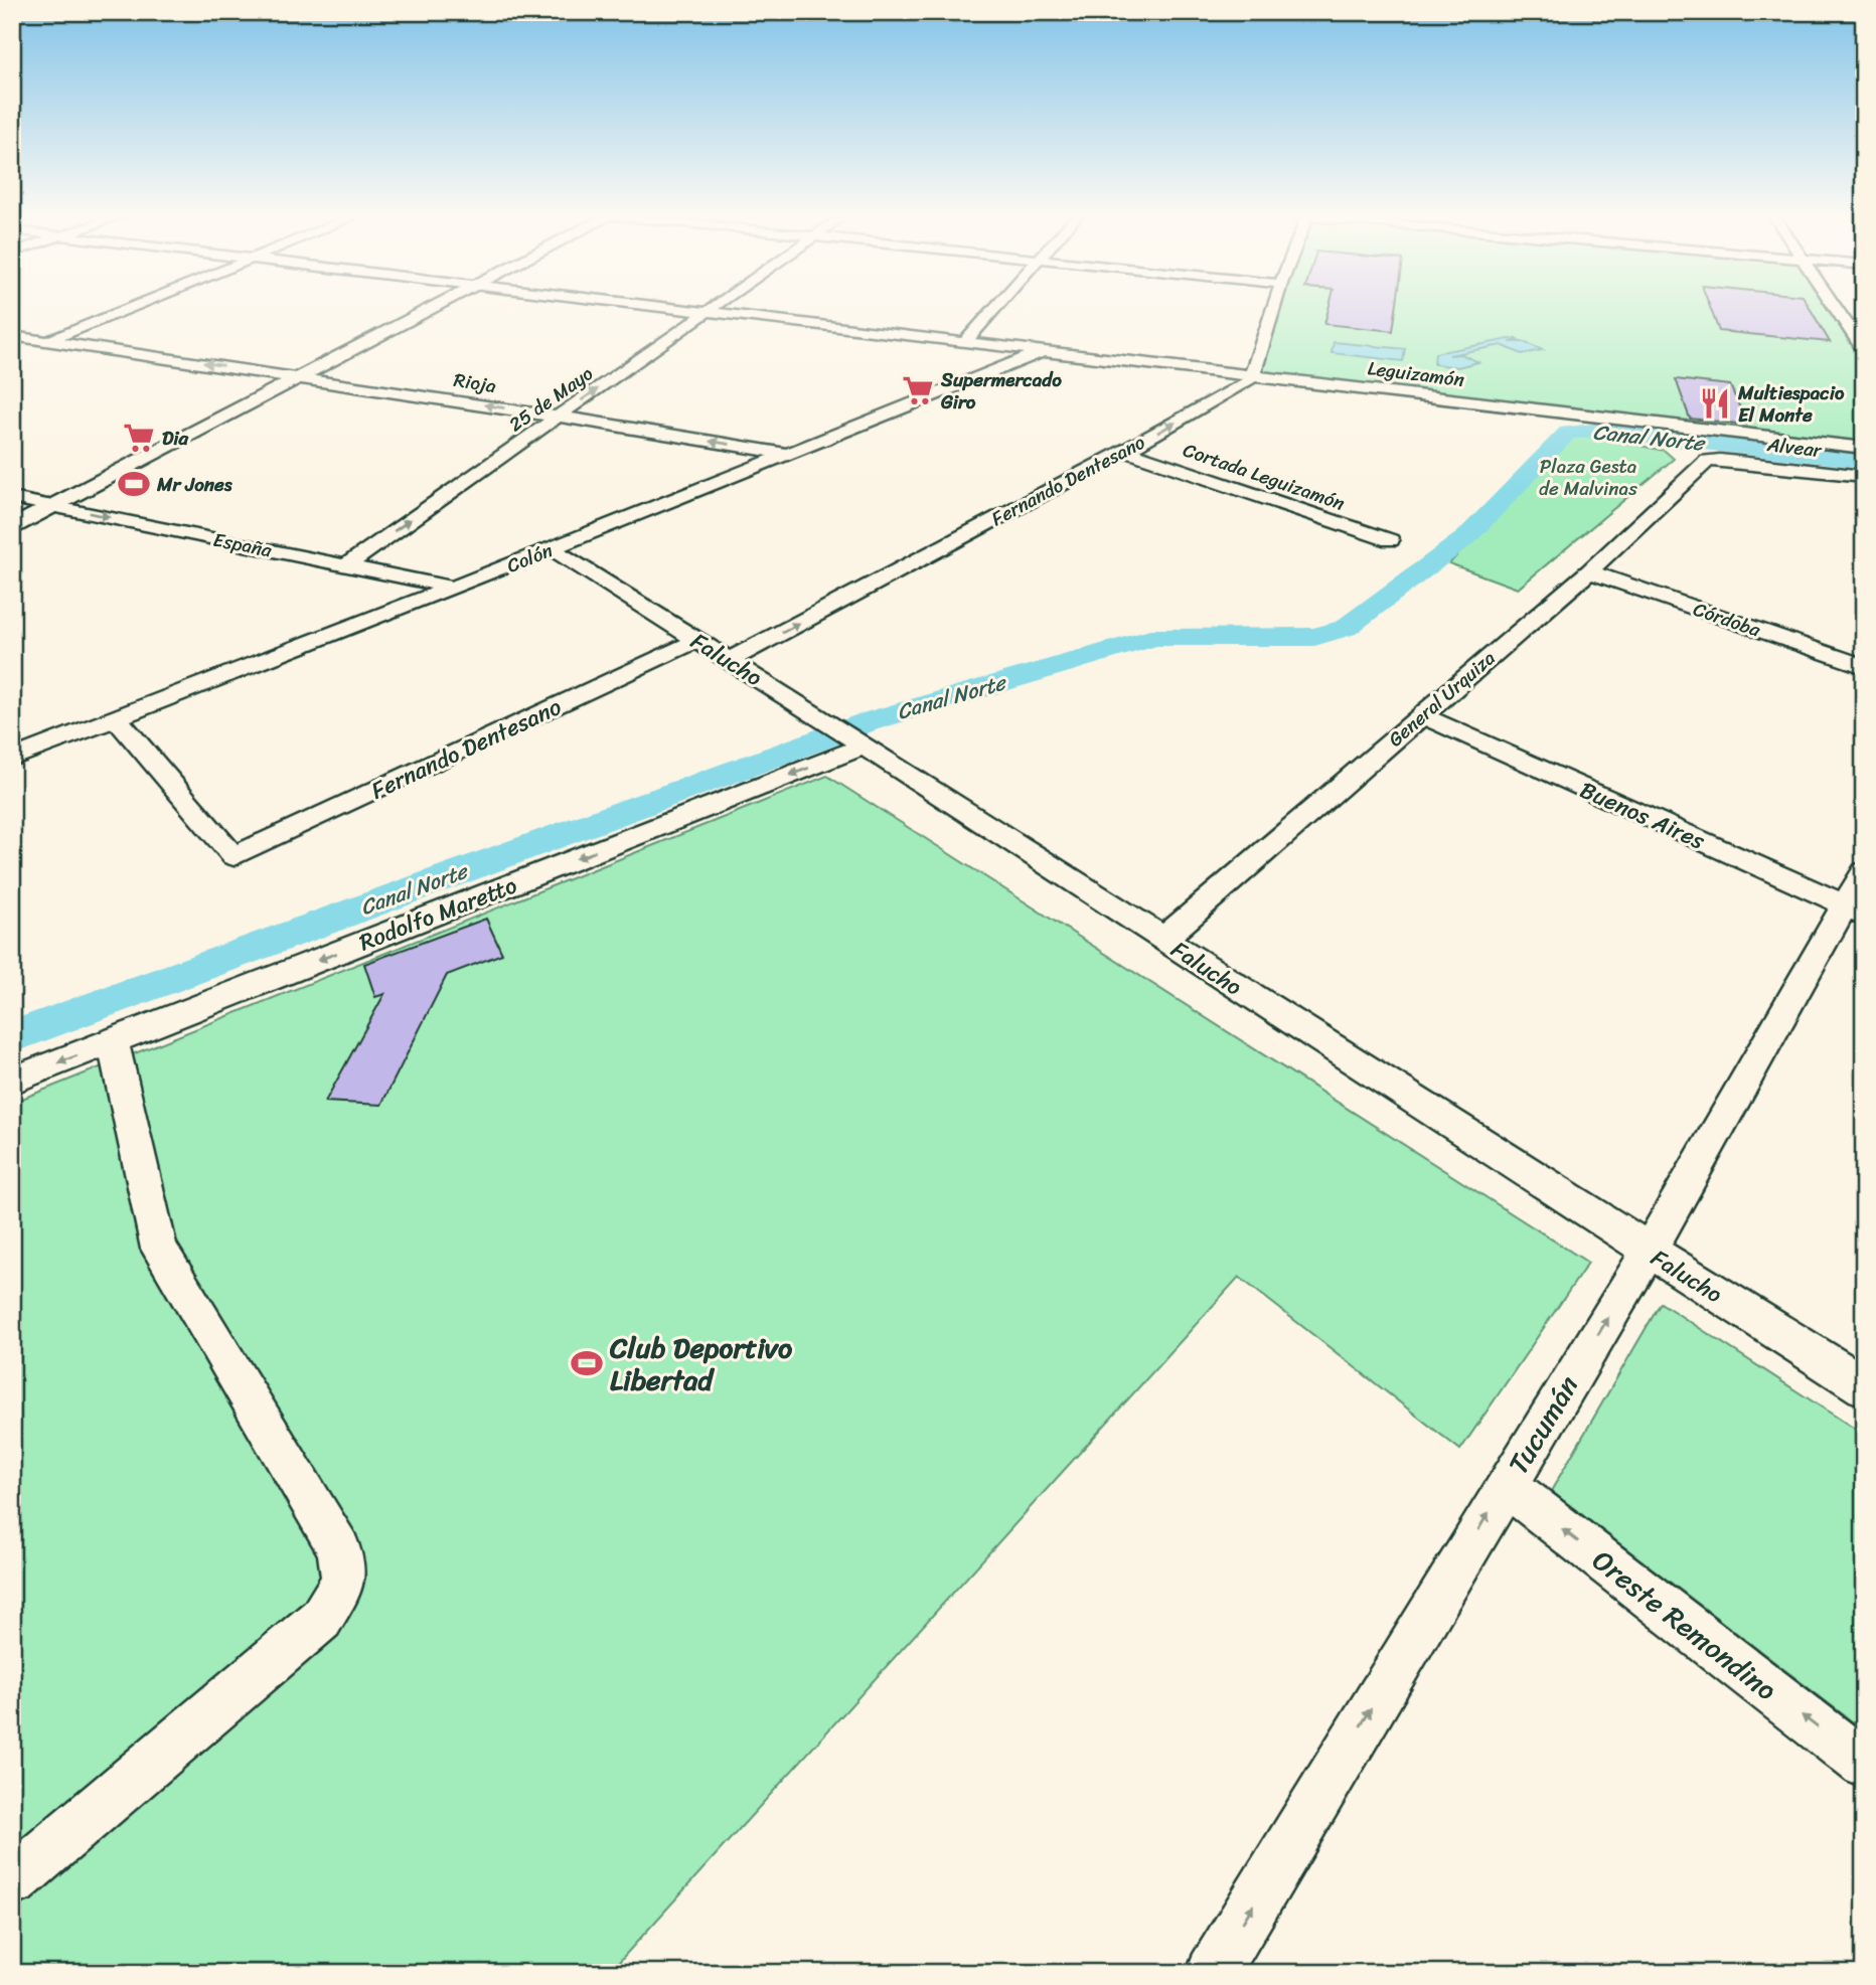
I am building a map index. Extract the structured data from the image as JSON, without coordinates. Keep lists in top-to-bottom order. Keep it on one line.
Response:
{"streets":{"street":["Leguizamón","Rioja","25 de Mayo","Alvear","Cortada Leguizamón","Fernando Dentesano","España","Colón","Córdoba","Falucho","General Urquiza","Buenos Aires","Rodolfo Maretto","Tucumán","Oreste Remondino"]},"crossings":[["Leguizamón","25 de Mayo"],["Leguizamón","Fernando Dentesano"],["Leguizamón","Colón"],["Rioja","25 de Mayo"],["Rioja","Colón"],["25 de Mayo","España"],["Alvear","General Urquiza"],["Cortada Leguizamón","Fernando Dentesano"],["Fernando Dentesano","Colón"],["Fernando Dentesano","Falucho"],["España","Colón"],["Colón","Falucho"],["Córdoba","General Urquiza"],["Falucho","General Urquiza"],["Falucho","Rodolfo Maretto"],["Falucho","Tucumán"],["General Urquiza","Buenos Aires"],["Buenos Aires","Tucumán"],["Tucumán","Oreste Remondino"]],"one_way":["Rioja","Fernando Dentesano","España","Rodolfo Maretto","Tucumán","Oreste Remondino"],"water":["Canal Norte"],"parks":["Plaza Gesta de Malvinas"],"places":{"supermarket":["Supermercado Giro","Dia"],"restaurant":["Multiespacio El Monte"],"sports":["Mr Jones","Club Deportivo Libertad"]}}
